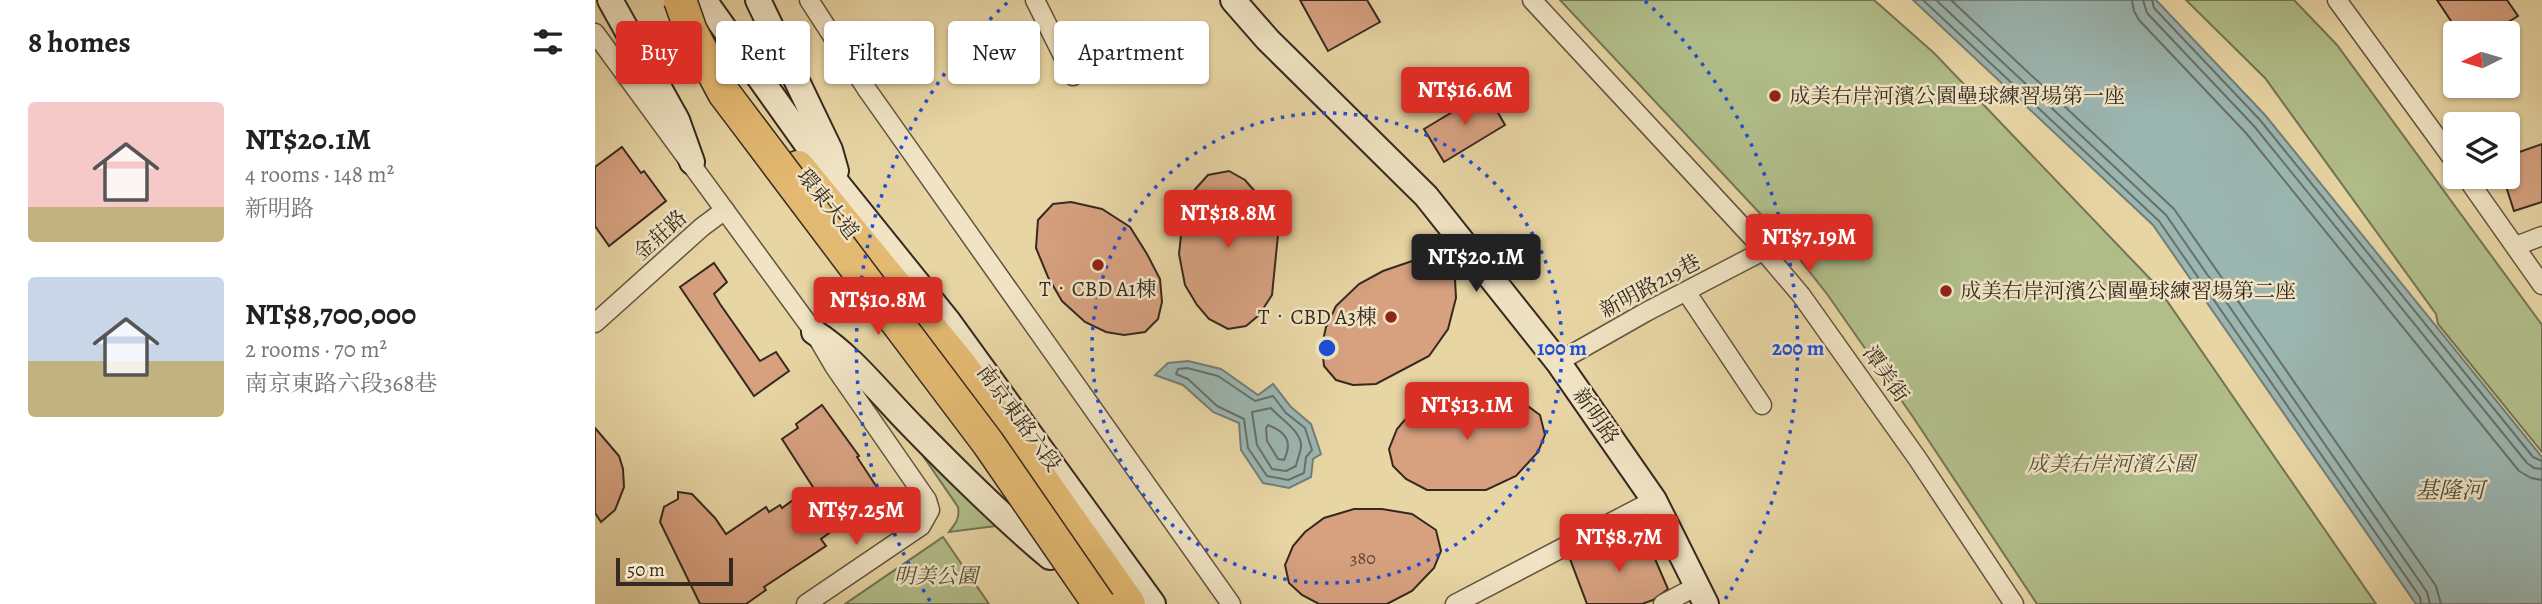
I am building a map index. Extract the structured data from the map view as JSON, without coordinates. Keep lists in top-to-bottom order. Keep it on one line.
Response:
{"streets":{"highway":["環東大道"],"main road":["新明路","南京東路六段"],"street":["金莊路","新明路219巷","潭美街"]},"crossings":[["新明路219巷","潭美街"],["新明路219巷","新明路"]],"water":["基隆河"],"parks":["成美右岸河濱公園","明美公園"],"places":["成美右岸河濱公園壘球練習場第一座","T．CBD A1棟","成美右岸河濱公園壘球練習場第二座","T．CBD A3棟"],"house_numbers":["380"],"scale_bar":"50 m","north":"left","page":{"heading":"8 homes","chip":["Buy","Rent","Filters","New","Apartment"],"price":["NT$16.6M","NT$18.8M","NT$7.19M","NT$20.1M","NT$10.8M","NT$13.1M","NT$7.25M","NT$8.7M"],"list":[{"name":"NT$20.1M","note":"4 rooms · 148 m² · 新明路"},{"name":"NT$8,700,000","note":"2 rooms · 70 m² · 南京東路六段368巷"}],"scale":"50 m"},"rings":["100 m","200 m"]}
